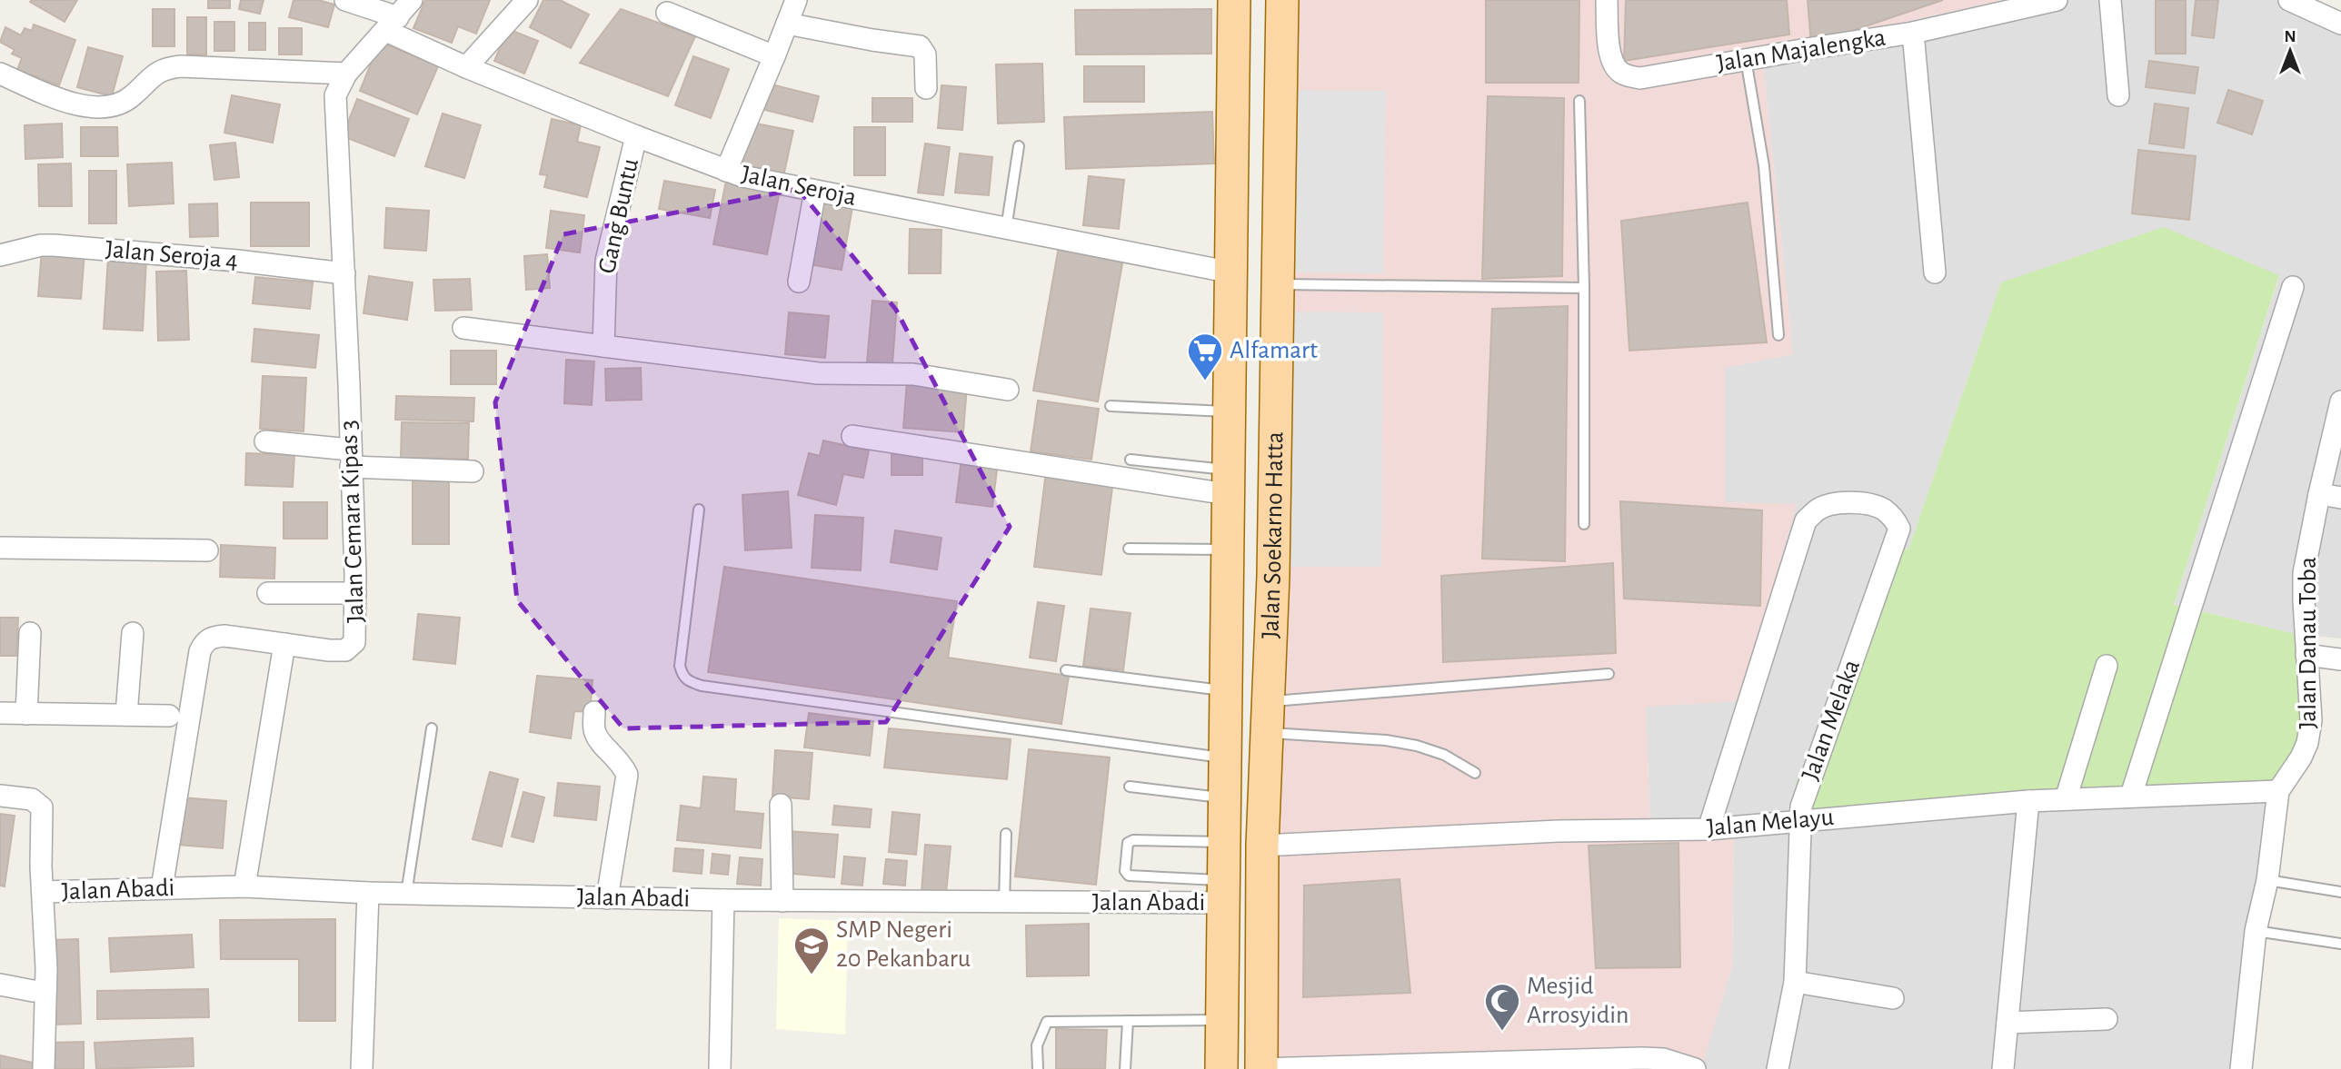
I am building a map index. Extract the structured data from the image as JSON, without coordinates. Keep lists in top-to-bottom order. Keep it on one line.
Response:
{"streets":{"main road":["Jalan Soekarno Hatta"],"street":["Jalan Majalengka","Jalan Seroja","Gang Buntu","Jalan Seroja 4","Jalan Cemara Kipas 3","Jalan Danau Toba","Jalan Melaka","Jalan Melayu","Jalan Abadi"]},"crossings":[["Jalan Seroja","Gang Buntu"],["Jalan Seroja","Jalan Cemara Kipas 3"],["Jalan Seroja","Jalan Soekarno Hatta"],["Jalan Seroja 4","Jalan Cemara Kipas 3"],["Jalan Cemara Kipas 3","Jalan Abadi"],["Jalan Soekarno Hatta","Jalan Melayu"],["Jalan Soekarno Hatta","Jalan Abadi"],["Jalan Danau Toba","Jalan Melayu"],["Jalan Melaka","Jalan Melayu"]],"places":{"supermarket":["Alfamart"],"school or university":["SMP Negeri 20 Pekanbaru"],"mosque":["Mesjid Arrosyidin"]},"north":"top"}
